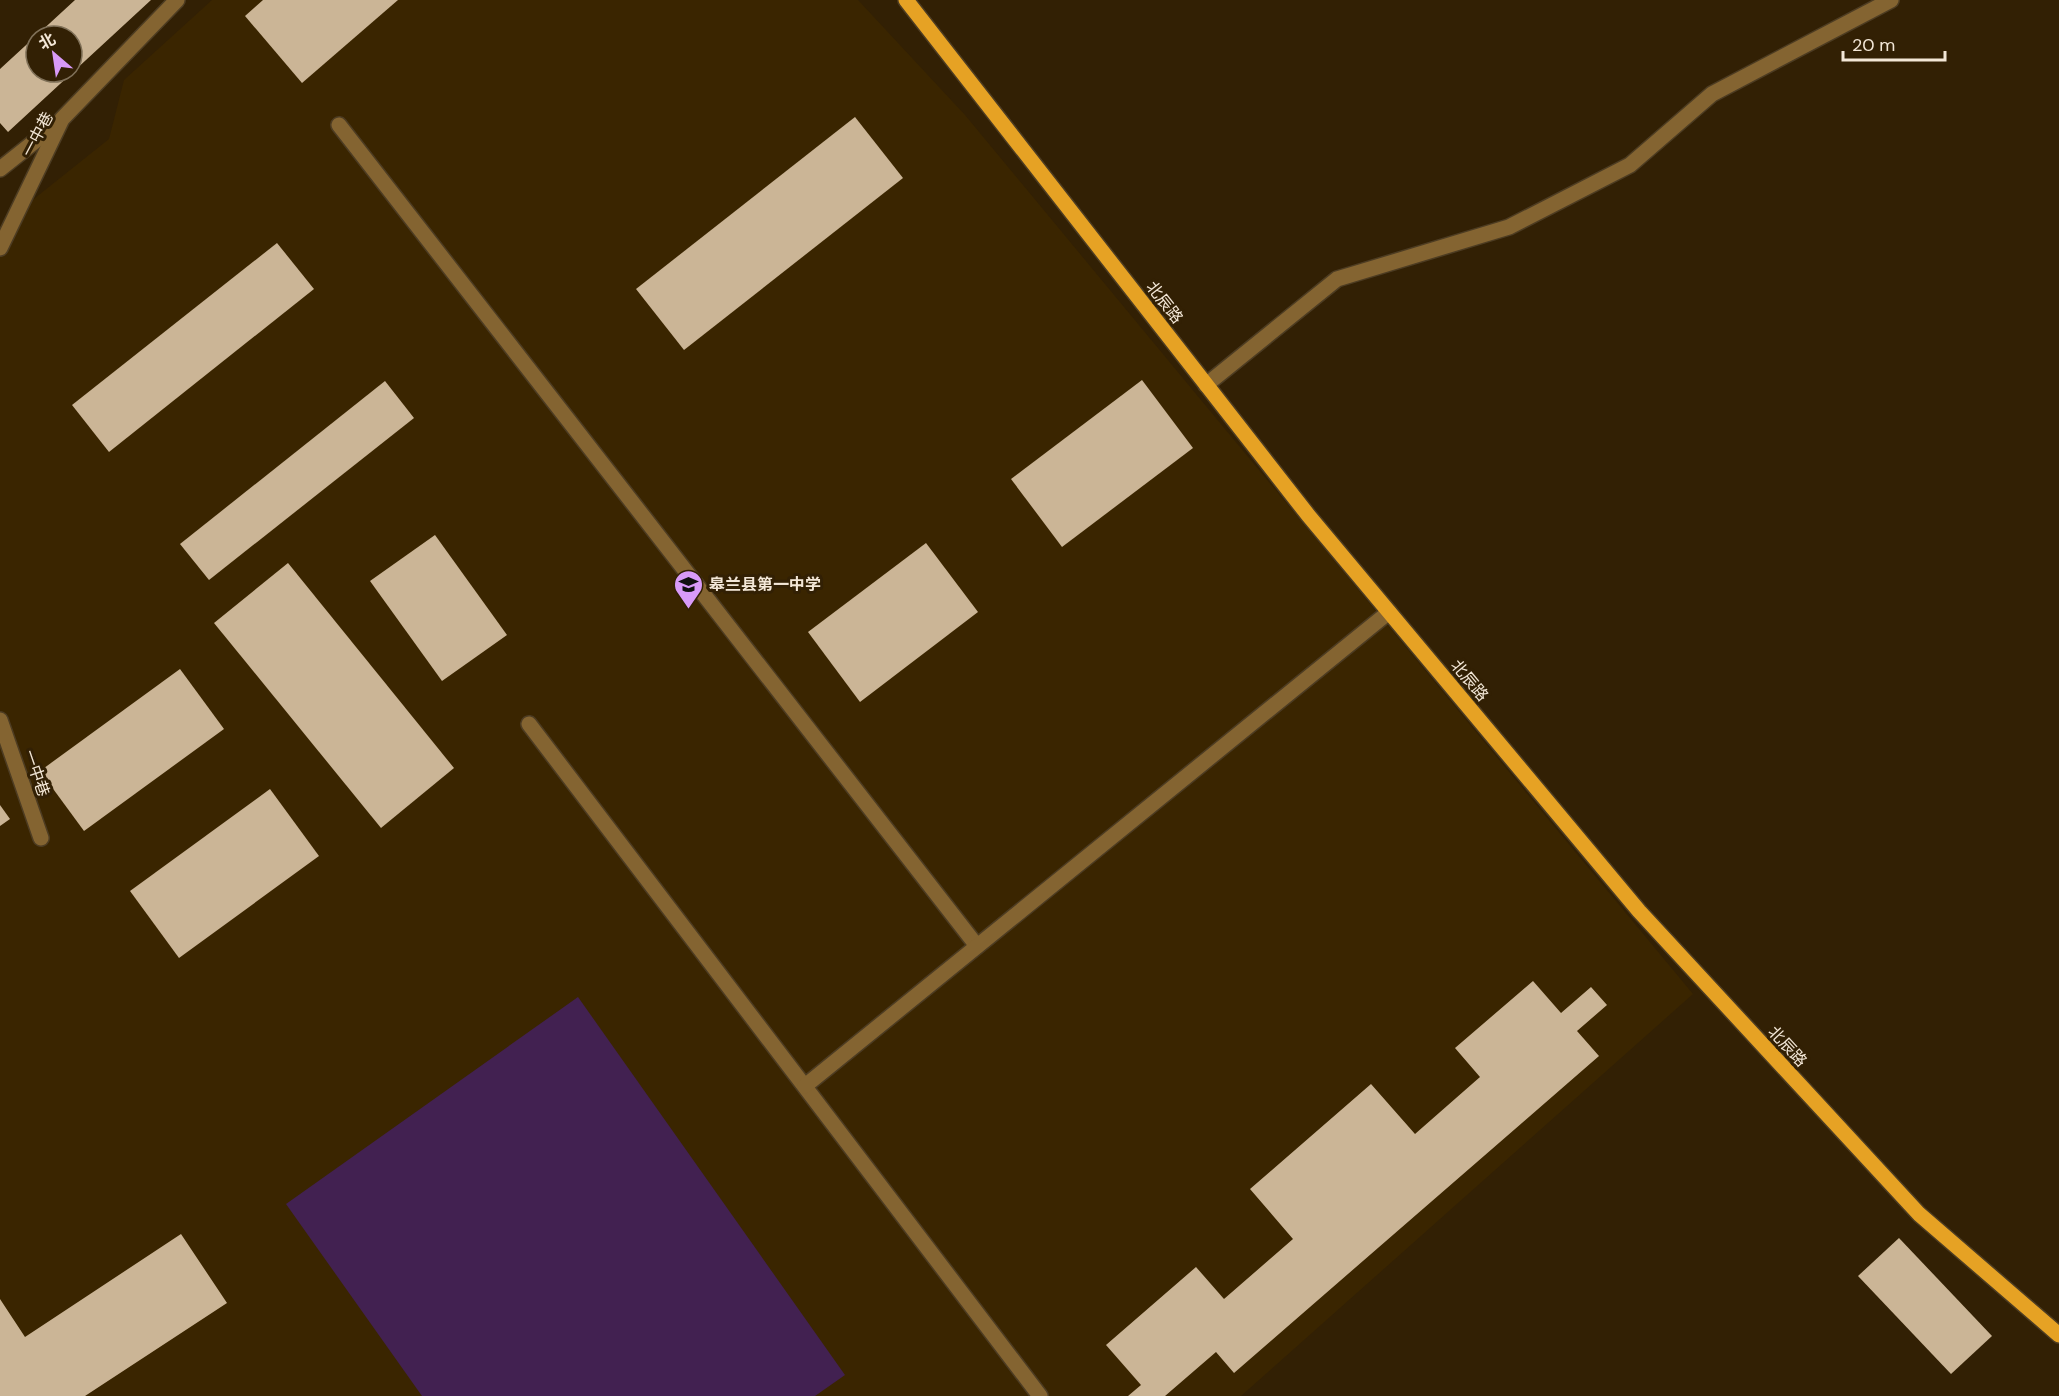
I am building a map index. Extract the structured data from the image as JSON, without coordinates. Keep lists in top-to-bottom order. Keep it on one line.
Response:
{"streets":{"main road":["北辰路"],"street":["一中巷"]},"places":{"school or university":["皋兰县第一中学"]},"scale_bar":"20 m","north":"top left"}
